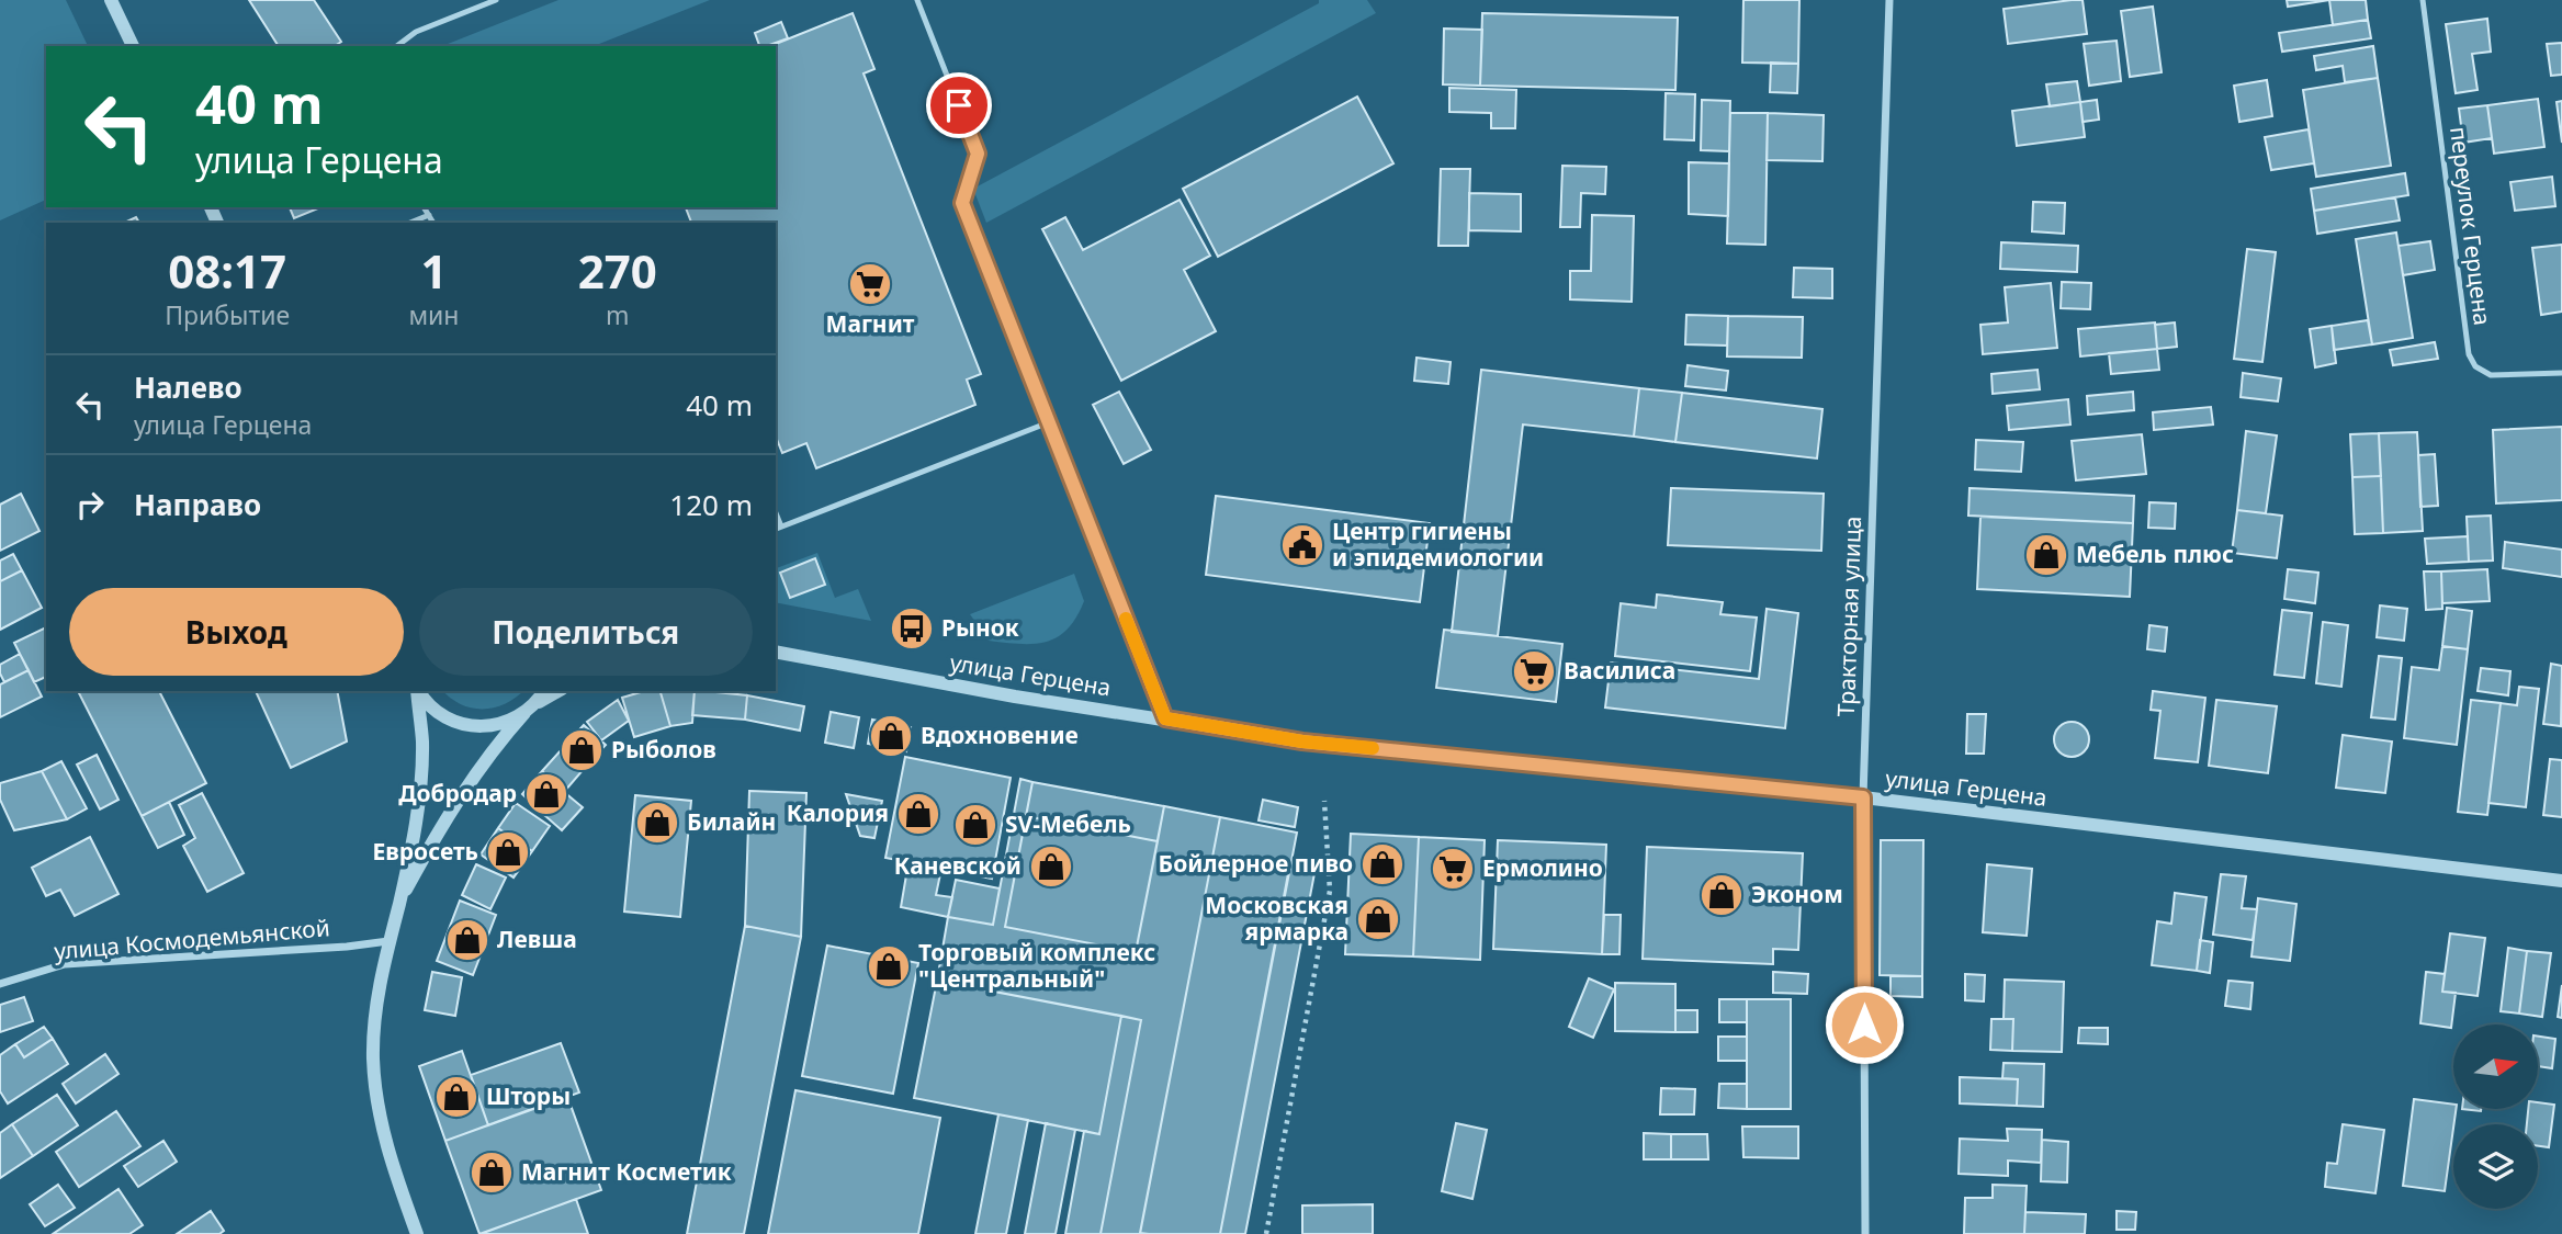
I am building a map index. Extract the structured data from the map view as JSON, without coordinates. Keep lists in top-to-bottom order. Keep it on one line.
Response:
{"streets":{"street":["Тракторная улица","улица Герцена","улица Космодемьянской"],"lane":["переулок Герцена"]},"crossings":[["Тракторная улица","улица Герцена"]],"places":{"supermarket":["Магнит","Василиса","Ермолино"],"public building":["Центр гигиены и эпидемиологии"],"shop":["Мебель плюс","Вдохновение","Рыболов","Добродар","Калория","Билайн","SV-Мебель","Евросеть","Бойлерное пиво","Каневской","Эконом","Московская ярмарка","Левша","Торговый комплекс \"Центральный\"","Шторы","Магнит Косметик"],"bus stop":["Рынок"]},"north":"right","page":{"turn":["40 m","улица Герцена"],"eta":["08:17","Прибытие","1","мин","270","m"],"list":[{"name":"Налево","note":"улица Герцена","value":"40 m"},{"name":"Направо","value":"120 m"}],"buttons":["Выход","Поделиться"]}}
